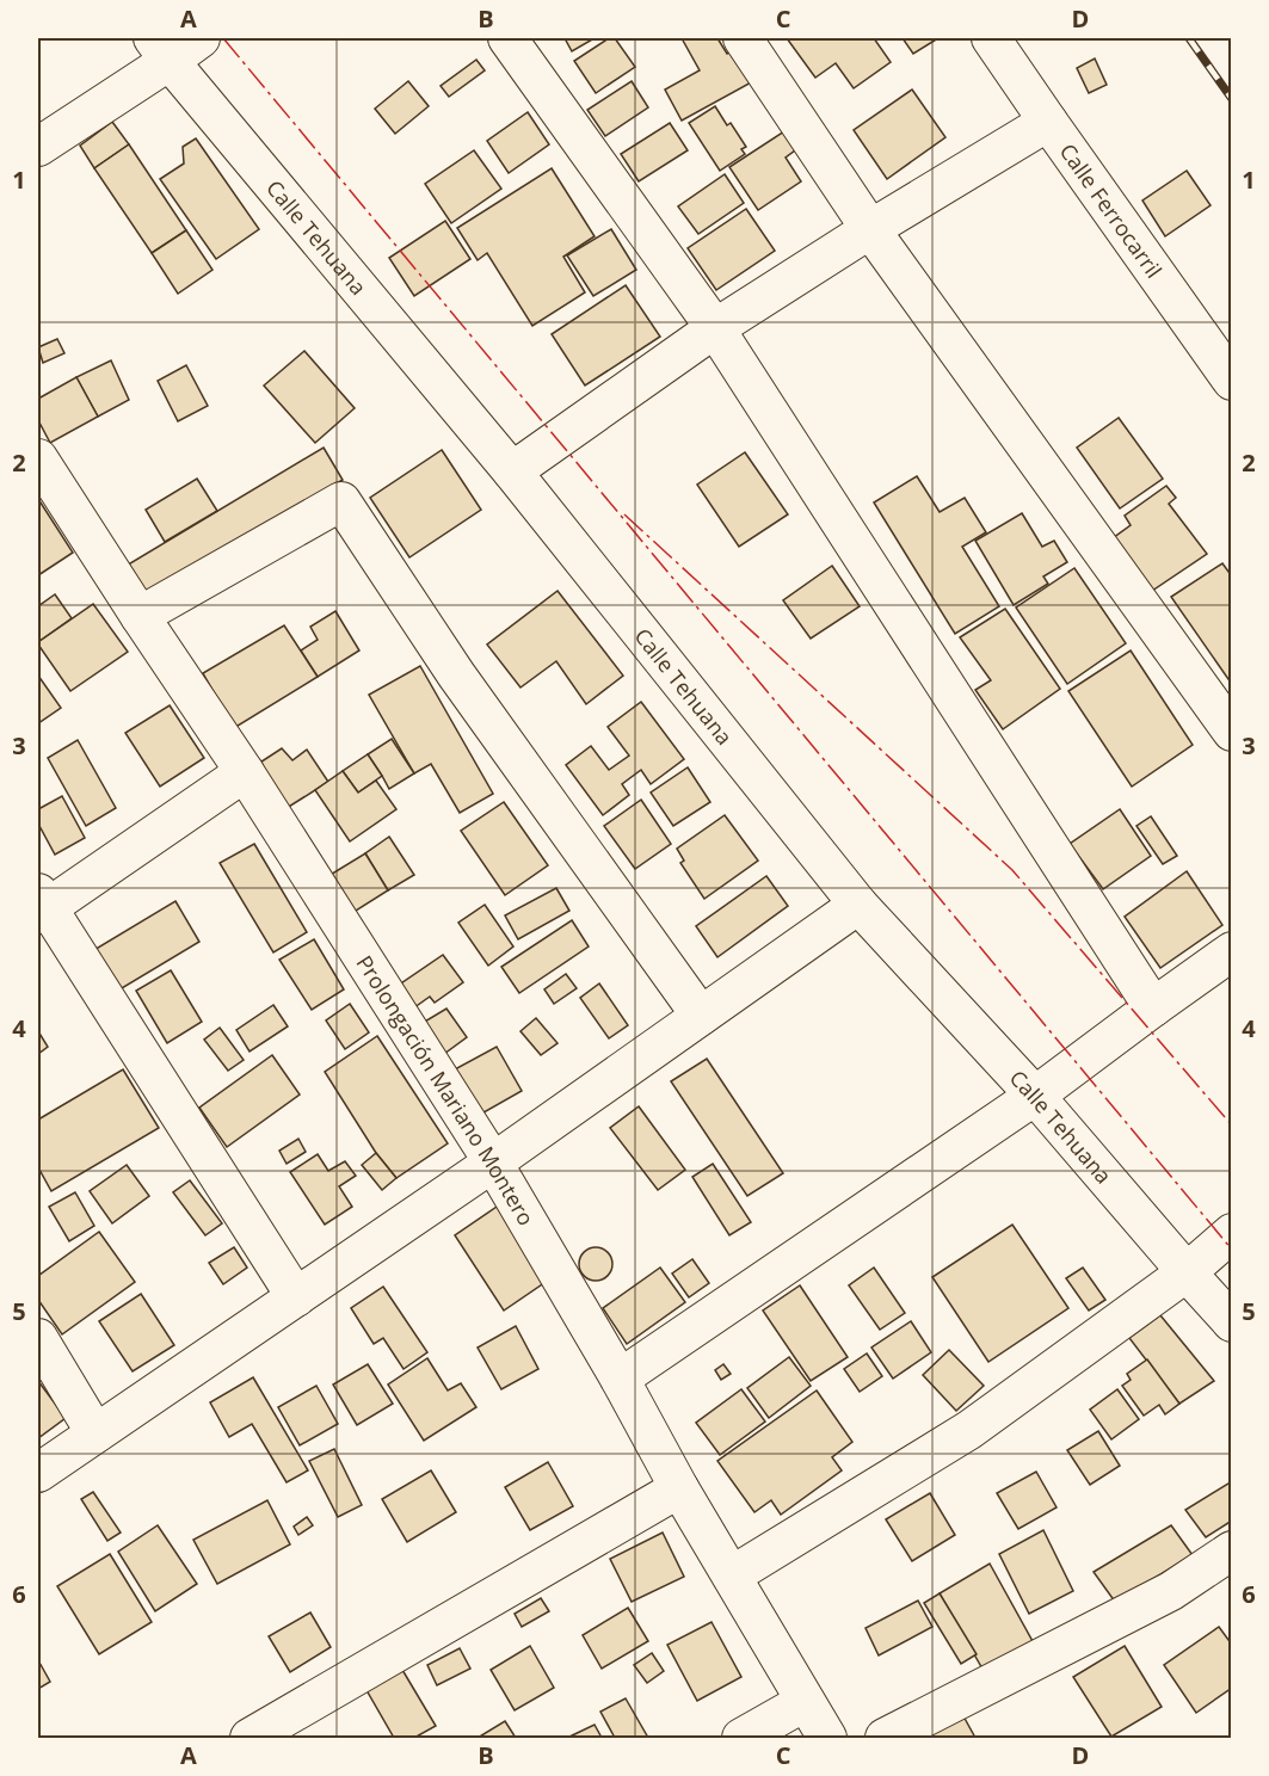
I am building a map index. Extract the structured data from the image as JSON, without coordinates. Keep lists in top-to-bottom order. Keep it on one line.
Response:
{"streets":{"street":["Calle Ferrocarril","Calle Tehuana","Prolongación Mariano Montero"]},"grid":{"columns":["A","B","C","D"],"rows":["1","2","3","4","5","6"]}}
